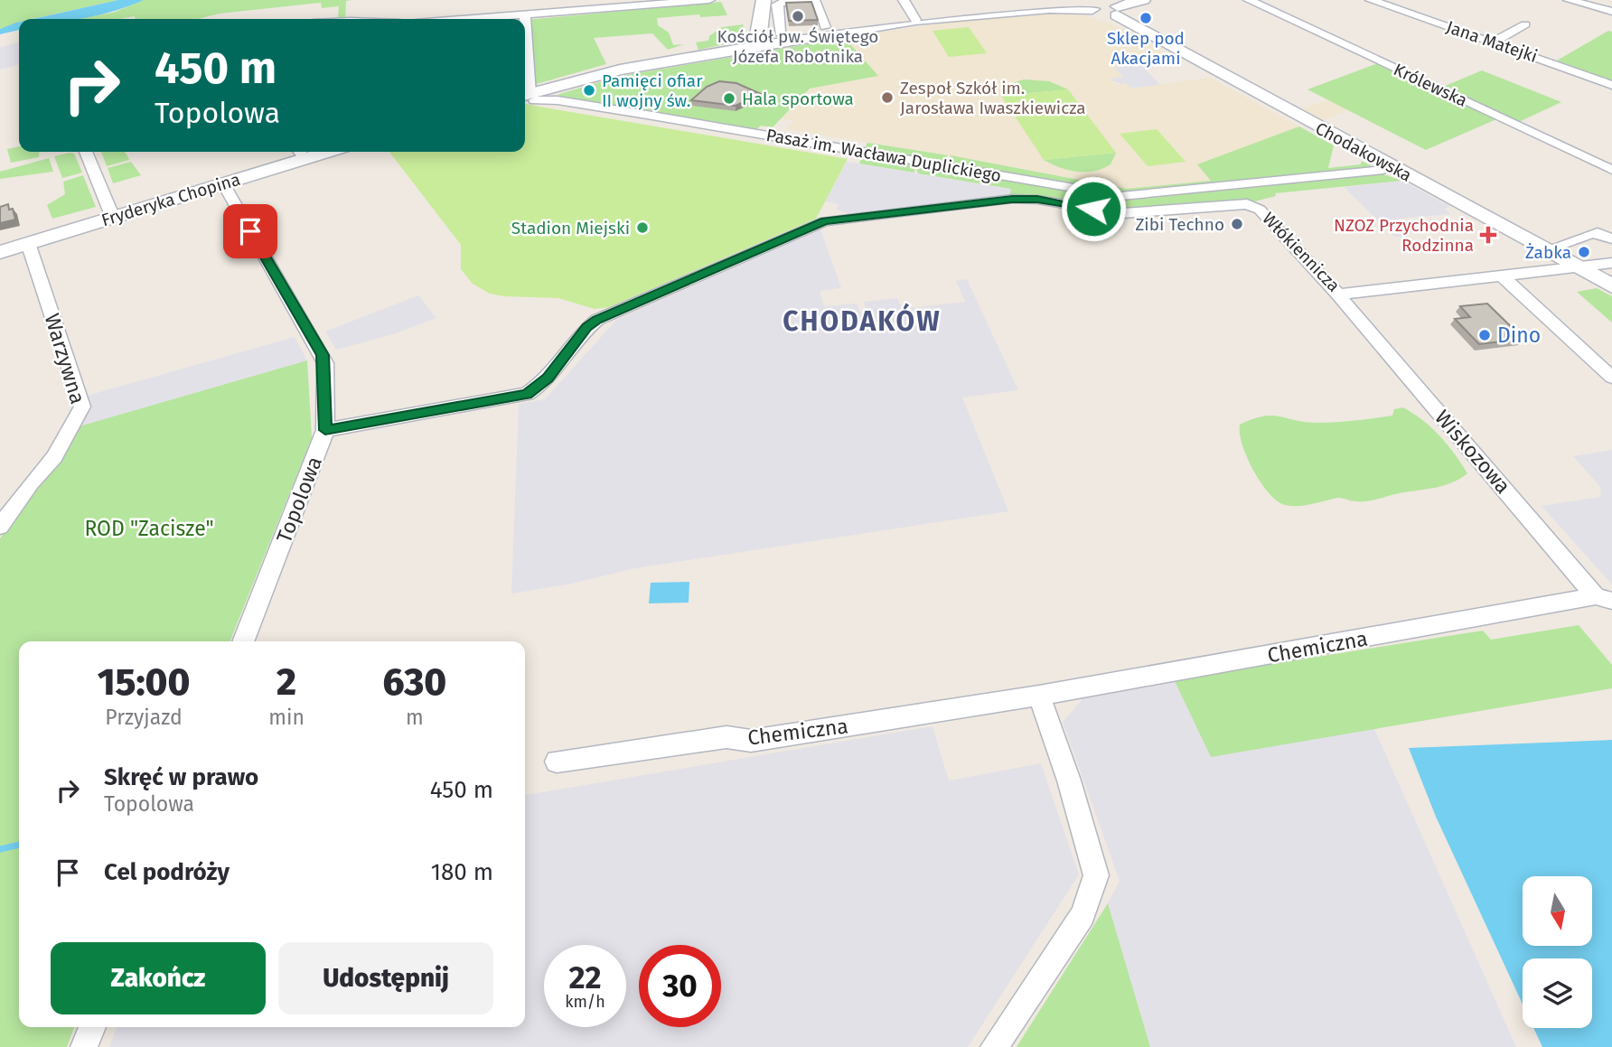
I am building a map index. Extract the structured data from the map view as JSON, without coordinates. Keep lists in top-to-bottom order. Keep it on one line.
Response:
{"streets":{"main road":["Chodakowska","Fryderyka Chopina"],"street":["Jana Matejki","Królewska","Pasaż im. Wacława Duplickiego","Włókiennicza","Warzywna","Wiskozowa","Topolowa","Chemiczna"]},"crossings":[["Chodakowska","Włókiennicza"],["Fryderyka Chopina","Warzywna"],["Fryderyka Chopina","Topolowa"],["Włókiennicza","Wiskozowa"],["Włókiennicza","Topolowa"],["Wiskozowa","Chemiczna"]],"districts":["CHODAKÓW"],"parks":["ROD \"Zacisze\""],"places":{"other":["Kościół pw. Świętego Józefa Robotnika","Sklep pod Akacjami","Pamięci ofiar II wojny św.","Zespoł Szkół im. Jarosława Iwaszkiewicza","Hala sportowa","Zibi Techno","Stadion Miejski","Żabka","Dino"],"health":["NZOZ Przychodnia Rodzinna"]},"north":"bottom","page":{"turn":["450 m","Topolowa"],"eta":["15:00","Przyjazd","2","min","630","m"],"list":[{"name":"Skręć w prawo","note":"Topolowa","value":"450 m"},{"name":"Cel podróży","value":"180 m"}],"buttons":["Zakończ","Udostępnij"],"speed":"22 km/h","limit":"30"}}
